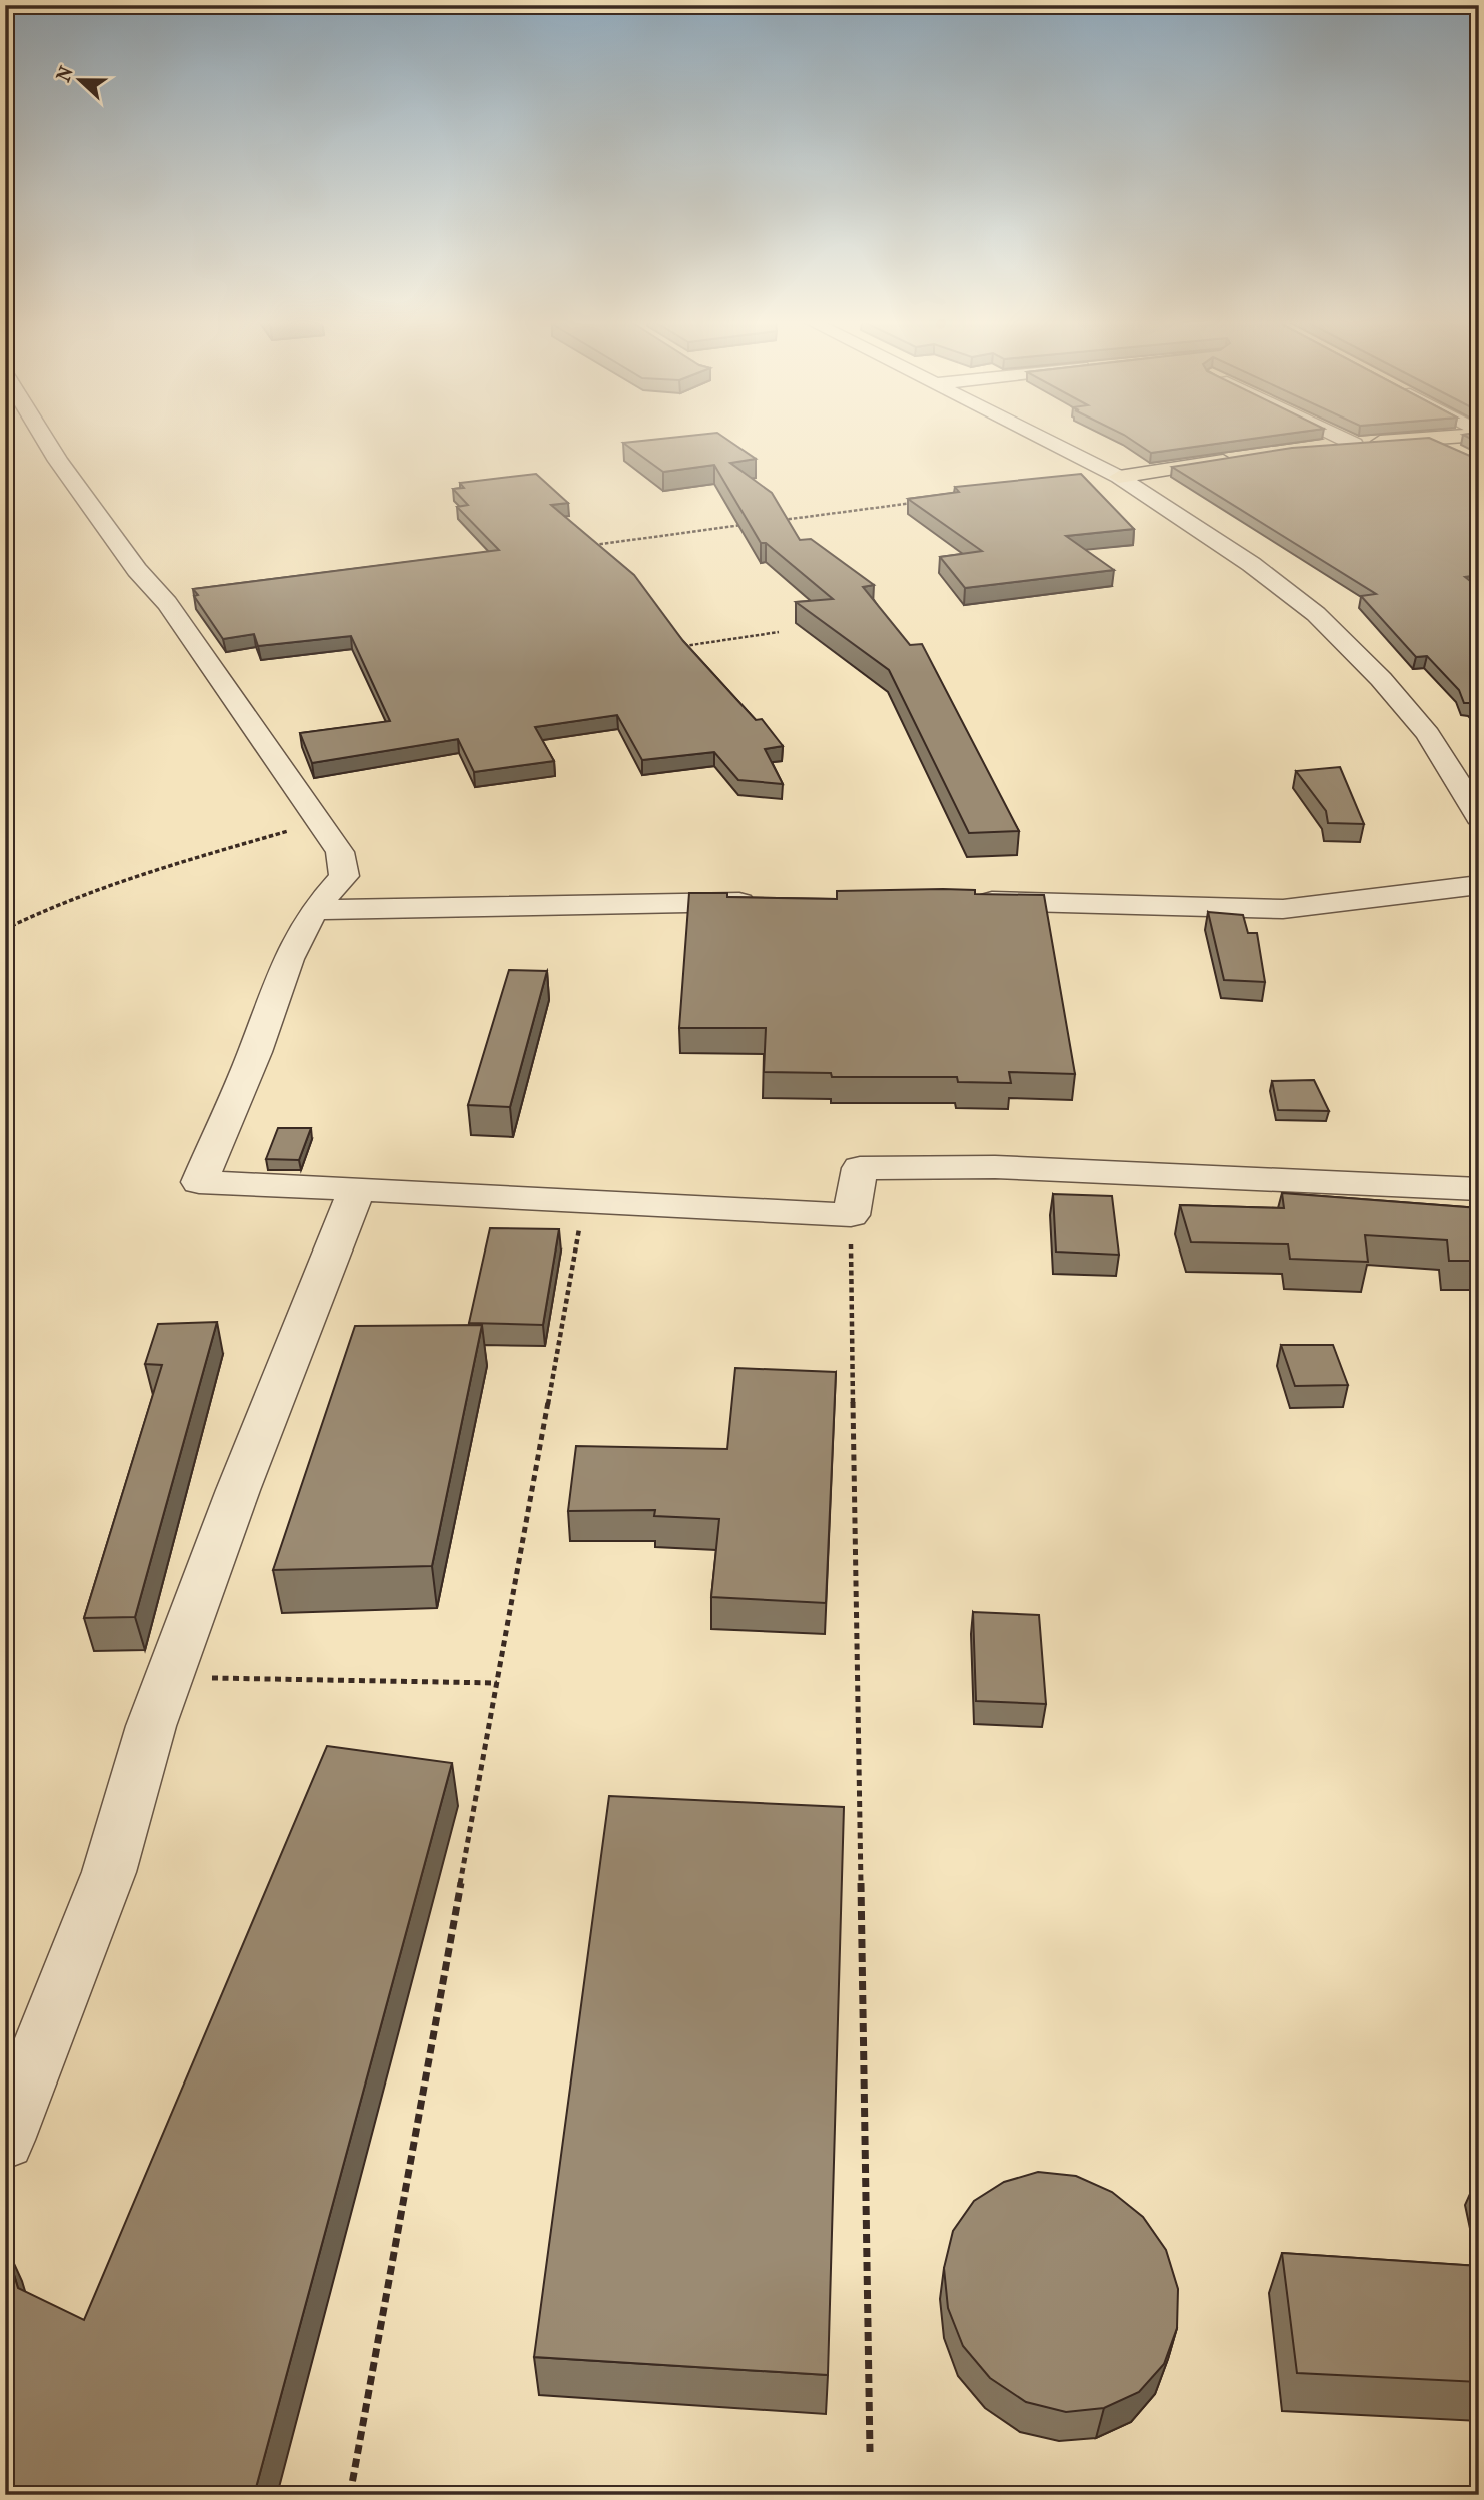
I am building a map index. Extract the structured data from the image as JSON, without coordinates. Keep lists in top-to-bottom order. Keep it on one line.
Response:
{"north":"left"}
